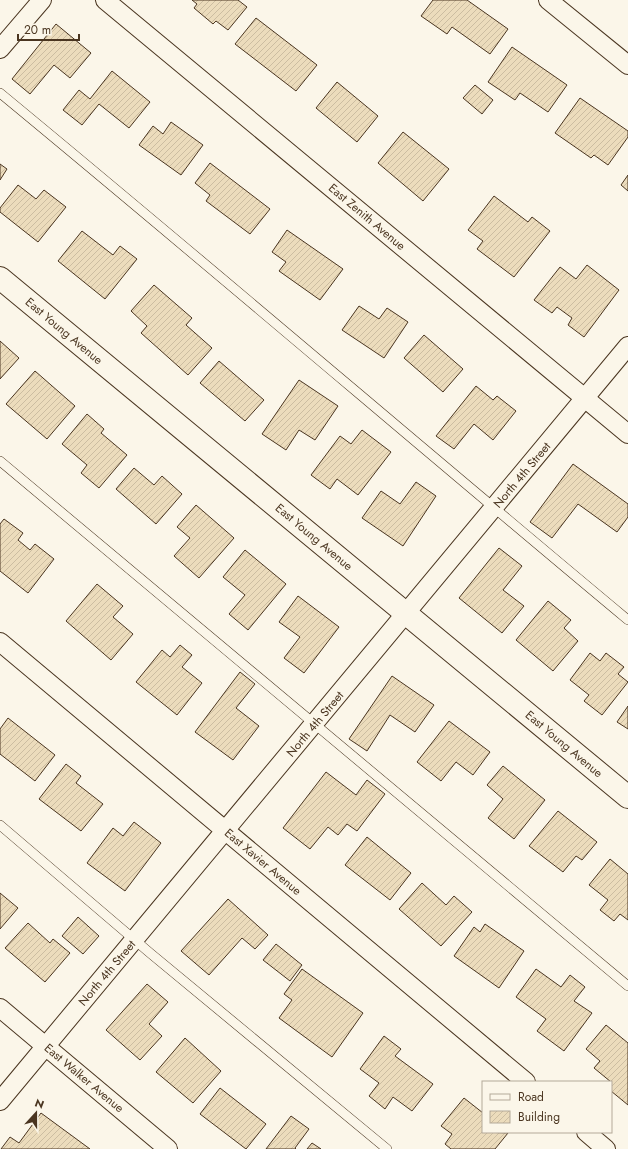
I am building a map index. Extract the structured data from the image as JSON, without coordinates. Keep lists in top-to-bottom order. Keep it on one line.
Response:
{"streets":{"street":["East Zenith Avenue","East Young Avenue","North 4th Street","East Xavier Avenue","East Walker Avenue"]},"crossings":[["East Zenith Avenue","North 4th Street"],["East Young Avenue","North 4th Street"],["North 4th Street","East Xavier Avenue"],["North 4th Street","East Walker Avenue"]],"legend":["Road","Building"],"scale_bar":"20 m","north":"top"}
